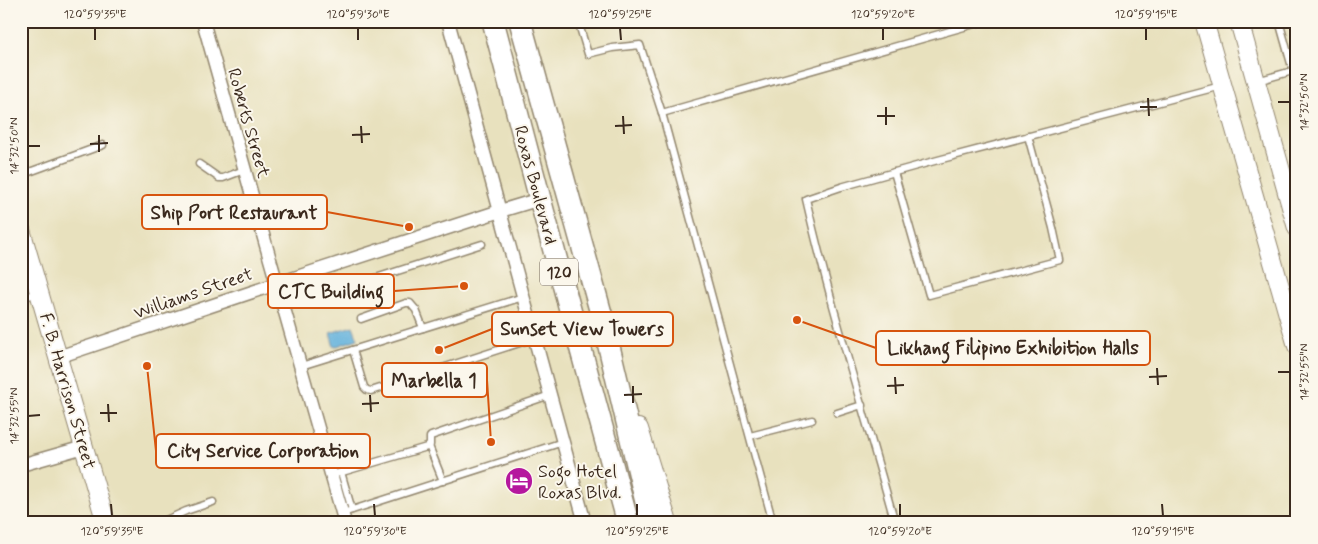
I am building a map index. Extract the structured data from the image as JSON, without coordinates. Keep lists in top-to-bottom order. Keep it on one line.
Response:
{"streets":{"highway":["Roxas Boulevard","120"],"main road":["F. B. Harrison Street"],"street":["Roberts Street","Williams Street"]},"crossings":[["Roberts Street","Williams Street"],["Roxas Boulevard","Williams Street"],["Williams Street","F. B. Harrison Street"]],"places":{"other":["Ship Port Restaurant","CTC Building","Likhang Filipino Exhibition Halls","Sunset View Towers","City Service Corporation","Marbella 1"],"hotel":["Sogo Hotel Roxas Blvd."]},"coordinates":["120°59'35\"E","120°59'30\"E","120°59'25\"E","120°59'20\"E","120°59'15\"E","14°32'50\"N","14°32'55\"N"]}
